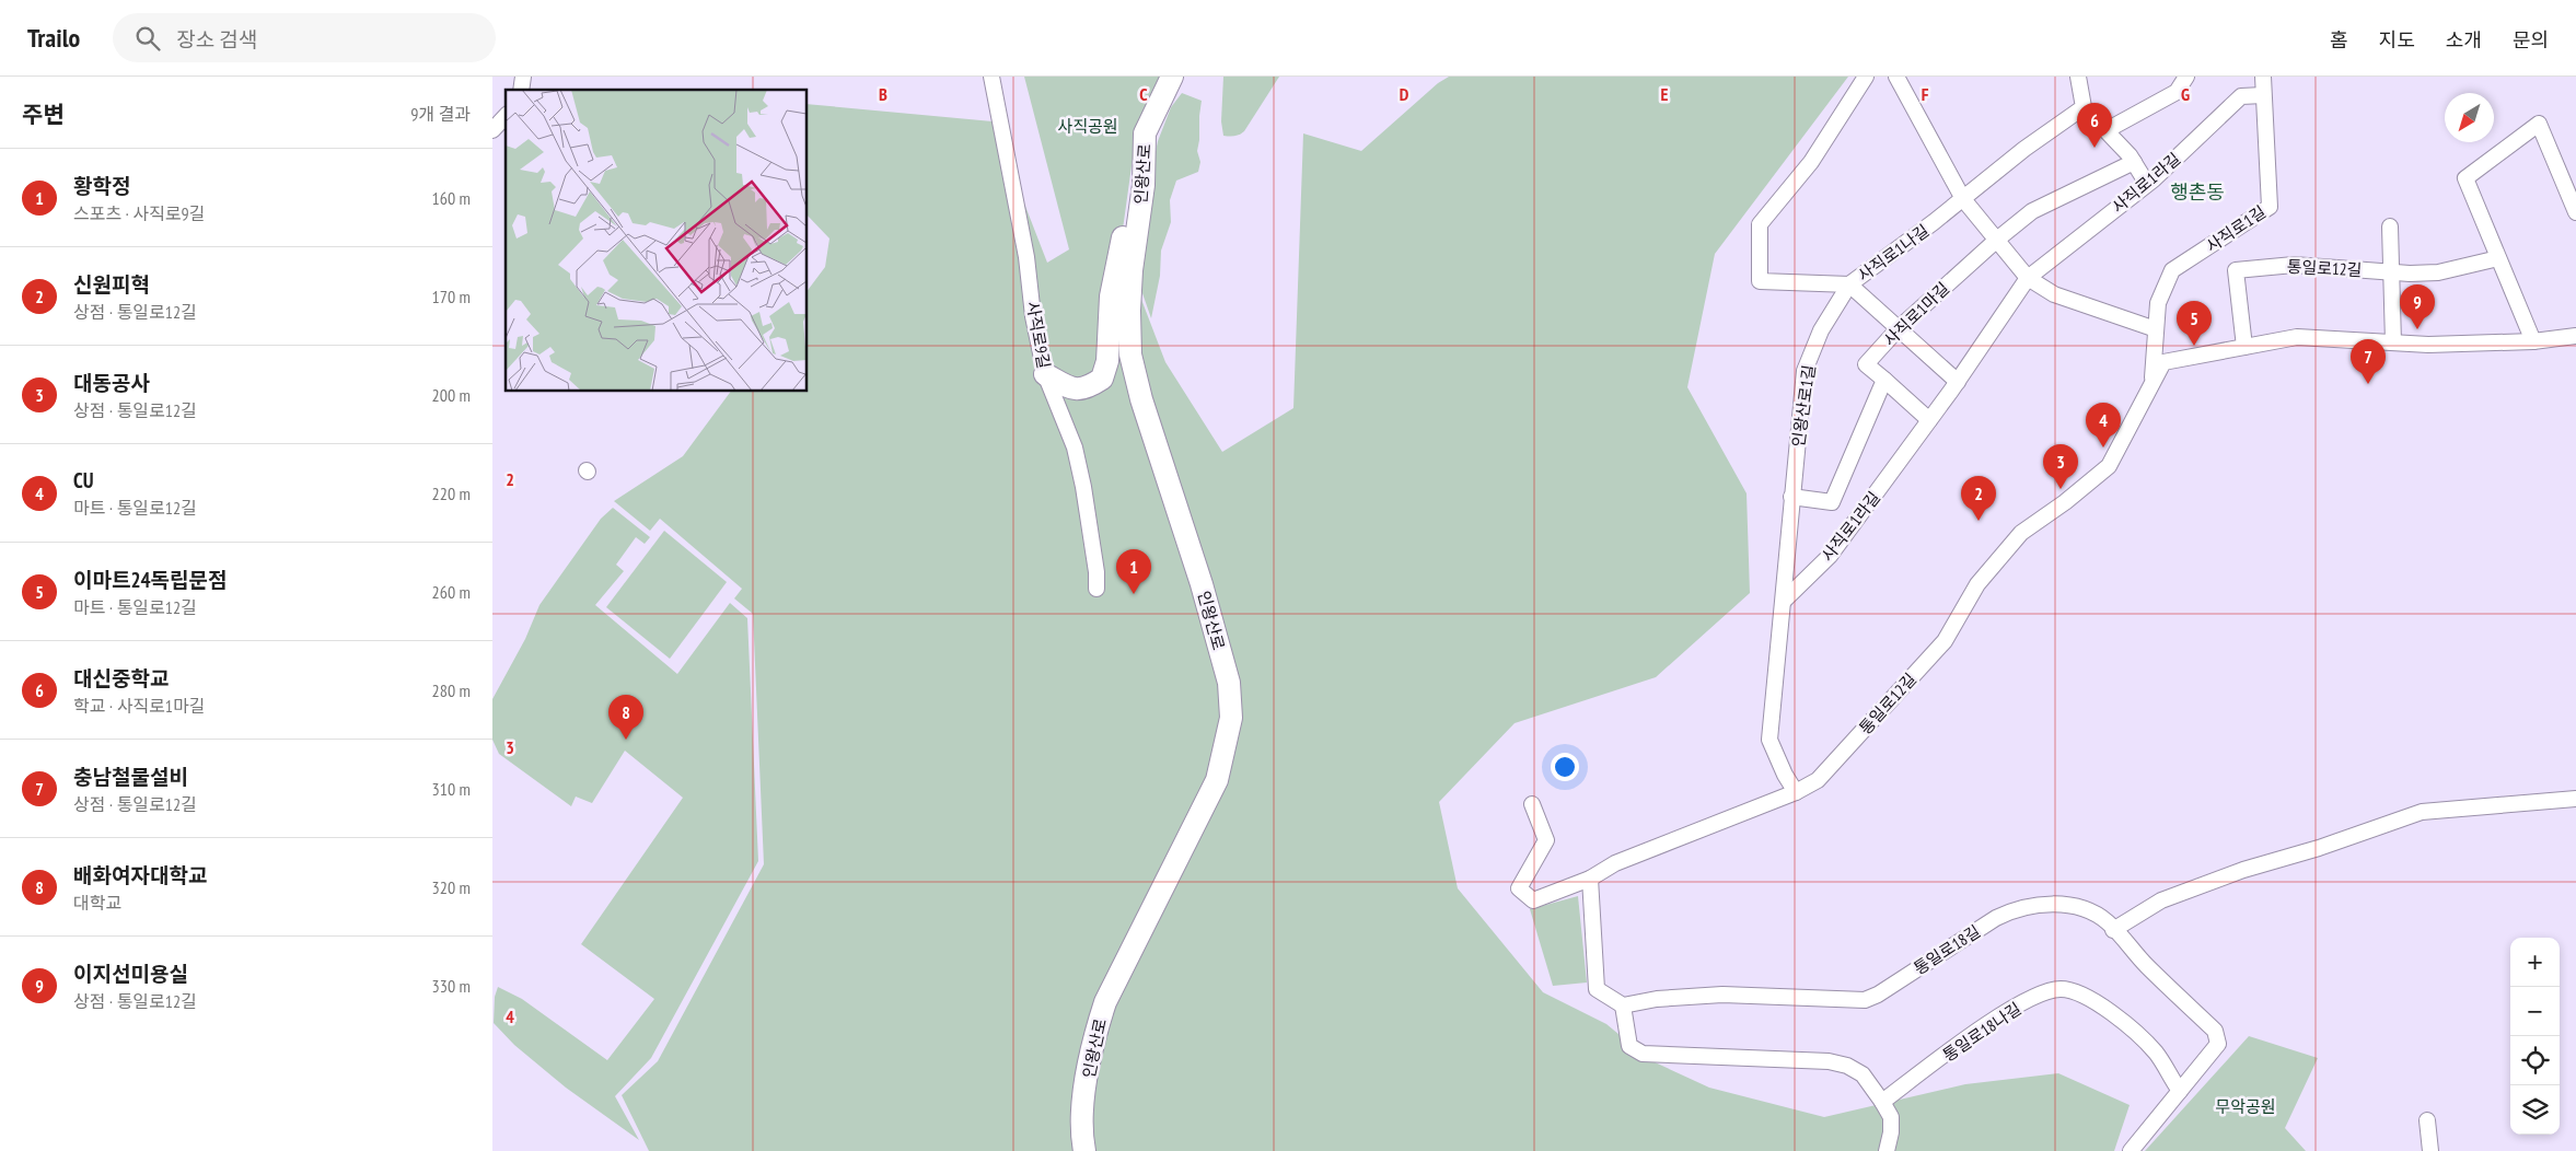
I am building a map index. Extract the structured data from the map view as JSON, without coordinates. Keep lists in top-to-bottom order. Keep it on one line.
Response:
{"streets":{"street":["인왕산로","사직로1라길","사직로1길","사직로1나길","통일로12길","사직로1마길","사직로9길","인왕산로1길","통일로18길","통일로18나길"]},"crossings":[["사직로1라길","사직로1길"],["사직로1라길","인왕산로1길"],["사직로1길","통일로12길"],["사직로1나길","사직로1마길"],["사직로1나길","인왕산로1길"],["통일로12길","인왕산로1길"],["통일로18길","통일로18나길"]],"districts":["행촌동"],"parks":["사직공원","무악공원"],"north":"bottom left","page":{"header":"Trailo","search":"장소 검색","nav":["홈","지도","소개","문의"],"heading":["주변","9개 결과"],"pins":["6","9","5","7","4","3","2","1","8"],"list":[{"mark":"1","name":"황학정","note":"스포츠 · 사직로9길","value":"160 m"},{"mark":"2","name":"신원피혁","note":"상점 · 통일로12길","value":"170 m"},{"mark":"3","name":"대동공사","note":"상점 · 통일로12길","value":"200 m"},{"mark":"4","name":"CU","note":"마트 · 통일로12길","value":"220 m"},{"mark":"5","name":"이마트24독립문점","note":"마트 · 통일로12길","value":"260 m"},{"mark":"6","name":"대신중학교","note":"학교 · 사직로1마길","value":"280 m"},{"mark":"7","name":"충남철물설비","note":"상점 · 통일로12길","value":"310 m"},{"mark":"8","name":"배화여자대학교","note":"대학교","value":"320 m"},{"mark":"9","name":"이지선미용실","note":"상점 · 통일로12길","value":"330 m"}],"map_buttons":["+","−"]},"grid":{"columns":["B","C","D","E","F","G"],"rows":["2","3","4"]}}
